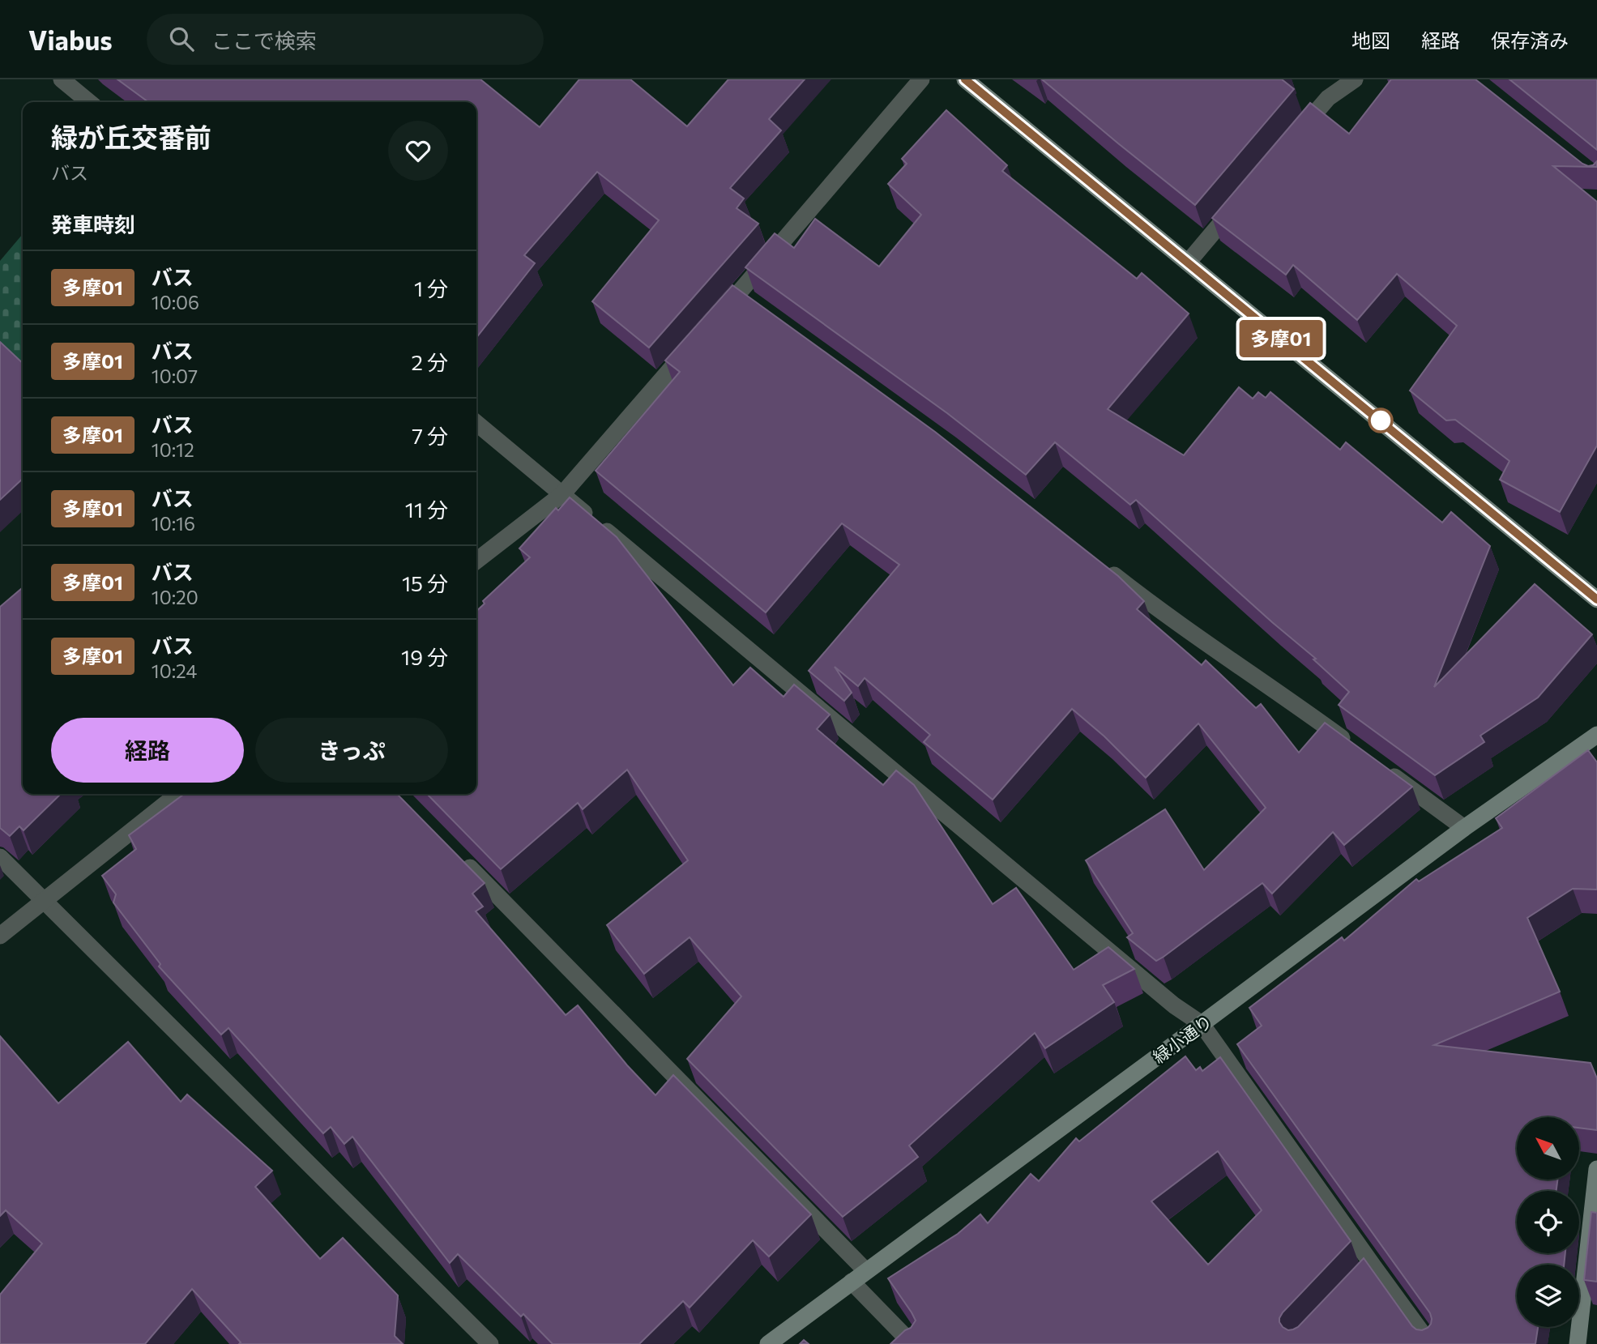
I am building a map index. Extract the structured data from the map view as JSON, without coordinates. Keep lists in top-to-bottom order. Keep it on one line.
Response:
{"streets":{"street":["緑小通り"]},"lines":["bus line 多摩01"],"north":"top left","page":{"header":"Viabus","search":"ここで検索","nav":["地図","経路","保存済み"],"on_map":"多摩01","heading":[["緑が丘交番前","バス"],"発車時刻"],"list":[{"mark":"多摩01","name":"バス","note":"10:06","value":"1 分"},{"mark":"多摩01","name":"バス","note":"10:07","value":"2 分"},{"mark":"多摩01","name":"バス","note":"10:12","value":"7 分"},{"mark":"多摩01","name":"バス","note":"10:16","value":"11 分"},{"mark":"多摩01","name":"バス","note":"10:20","value":"15 分"},{"mark":"多摩01","name":"バス","note":"10:24","value":"19 分"}],"buttons":["経路","きっぷ"]}}
